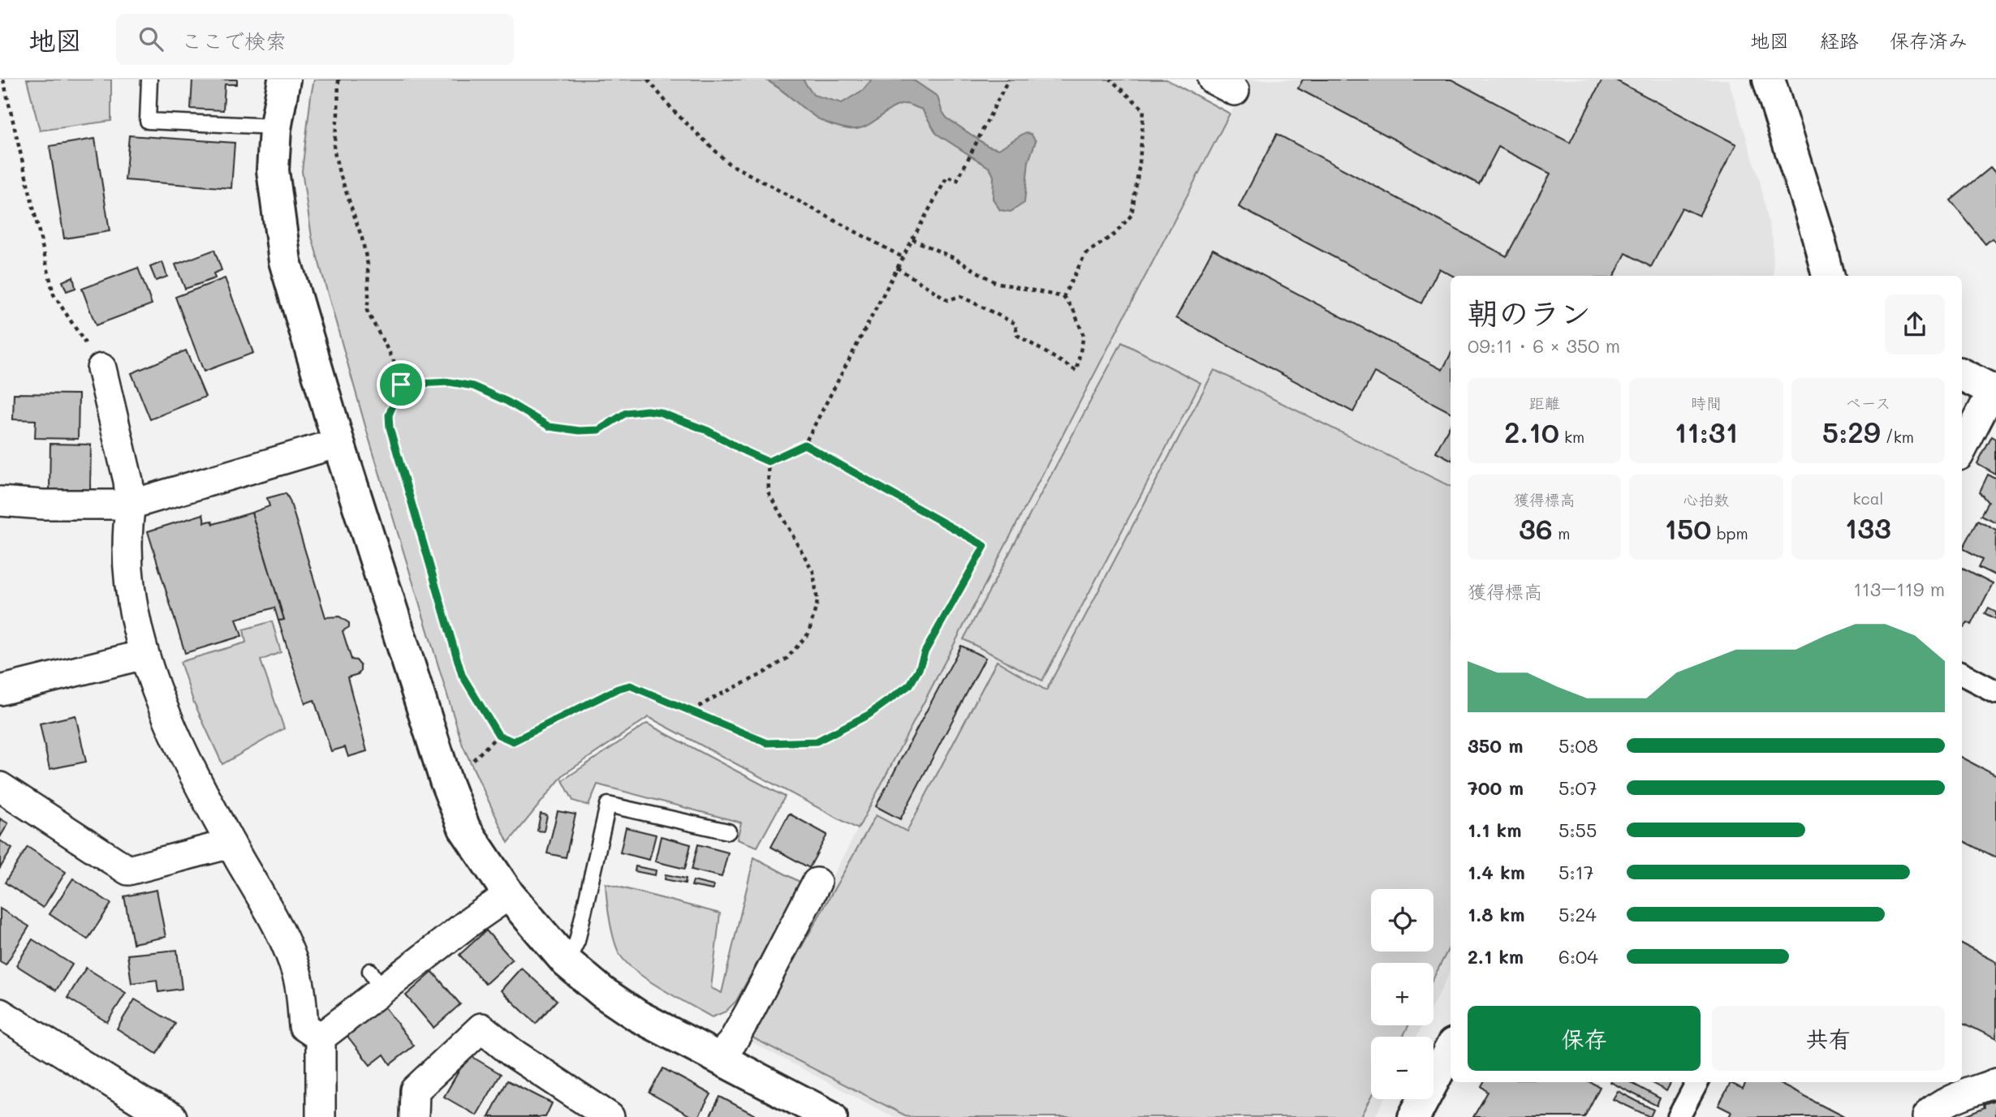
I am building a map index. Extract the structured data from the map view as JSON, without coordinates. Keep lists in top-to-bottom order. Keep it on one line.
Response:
{"page":{"header":"地図","search":"ここで検索","nav":["地図","経路","保存済み"],"heading":["朝のラン","09:11 · 6 × 350 m"],"stats":[["距離","2.10 km"],["時間","11:31"],["ペース","5:29 /km"],["獲得標高","36 m"],["心拍数","150 bpm"],["kcal","133"]],"chart":["獲得標高","113–119 m"],"list":[{"name":"350 m","note":"5:08"},{"name":"700 m","note":"5:07"},{"name":"1.1 km","note":"5:55"},{"name":"1.4 km","note":"5:17"},{"name":"1.8 km","note":"5:24"},{"name":"2.1 km","note":"6:04"}],"map_buttons":["+","−"],"buttons":["保存","共有"]}}
